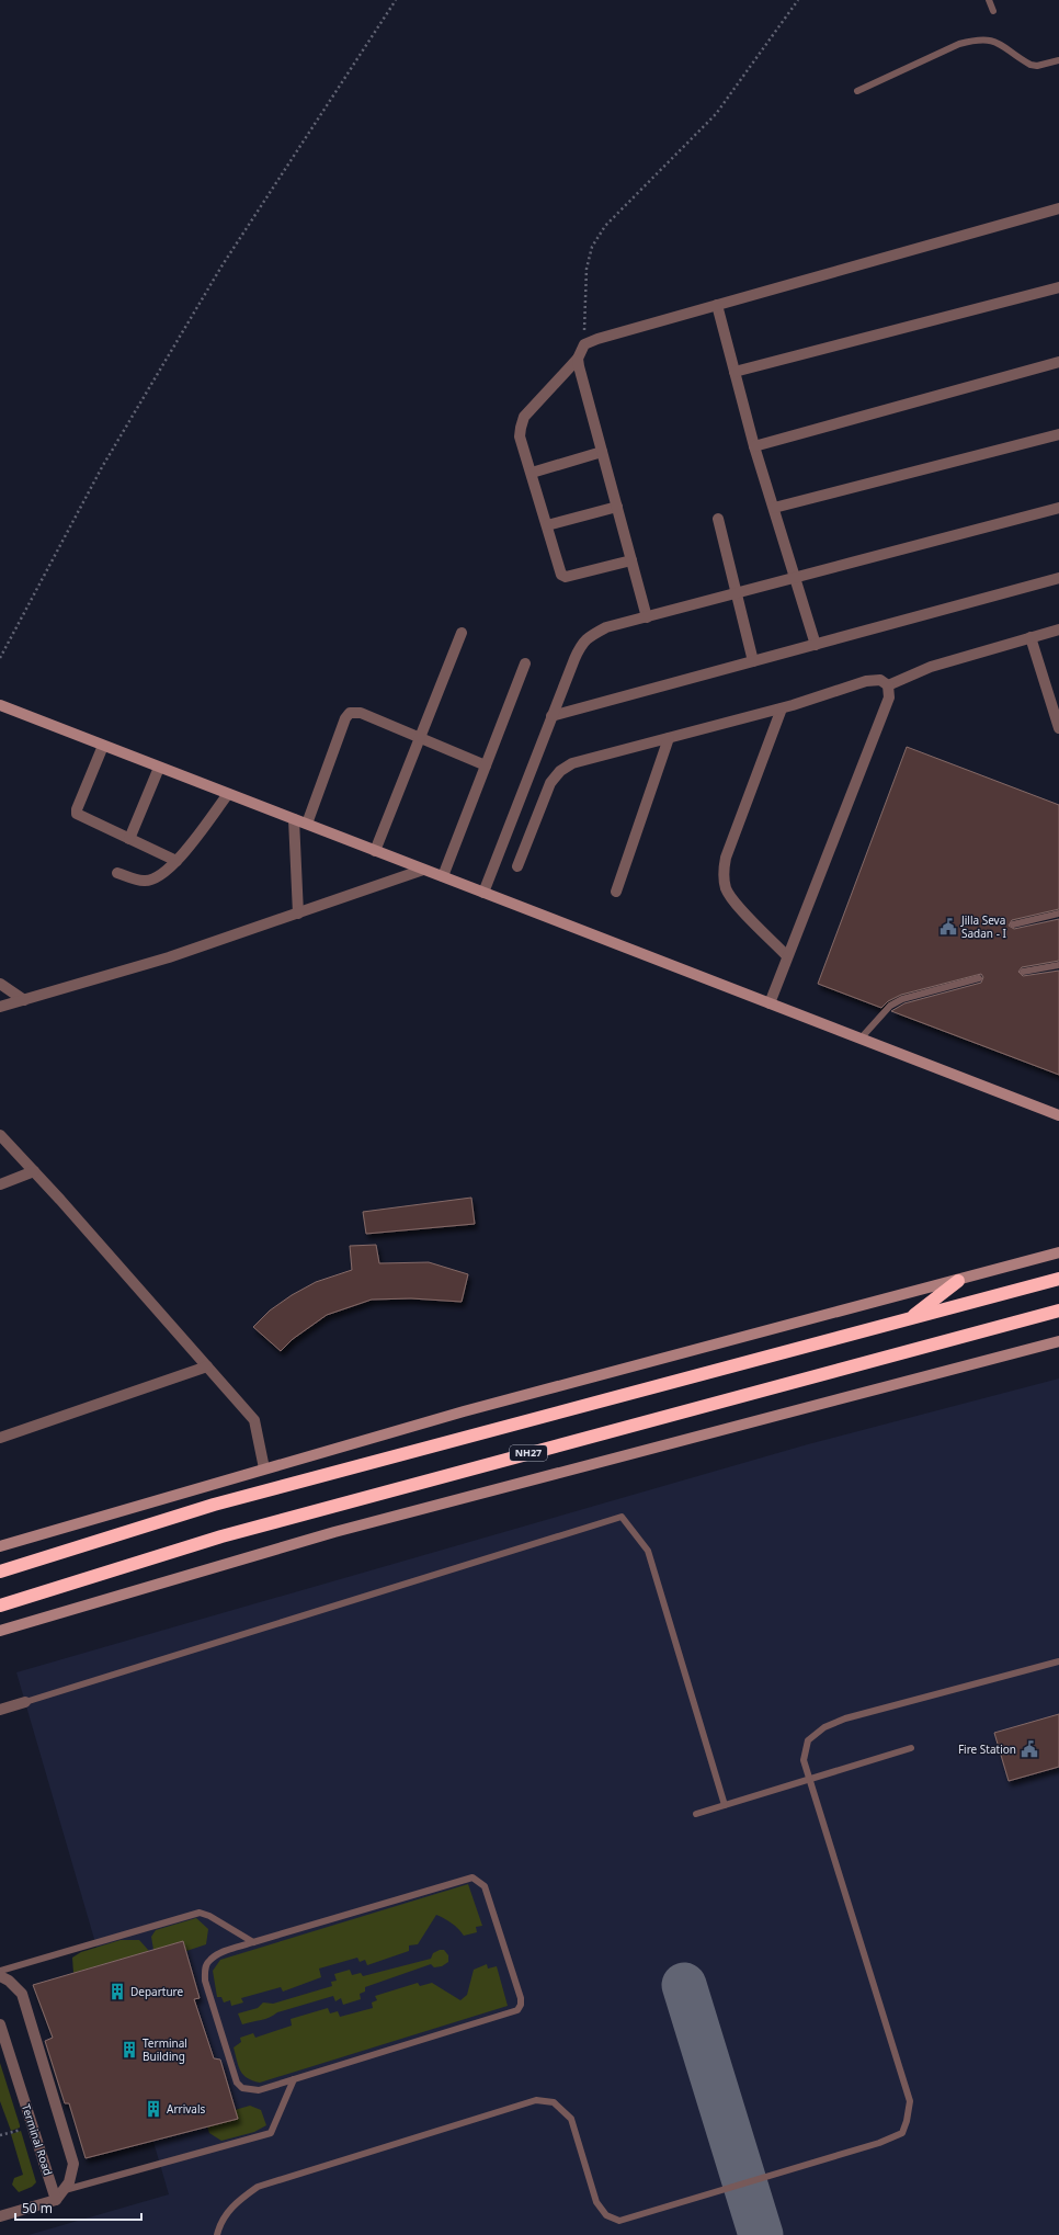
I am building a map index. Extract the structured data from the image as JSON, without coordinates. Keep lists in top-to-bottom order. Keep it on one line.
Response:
{"streets":{"highway":["NH27"],"street":["Terminal Road"]},"places":{"public building":["Jilla Seva Sadan - I","Fire Station"],"building":["Departure","Terminal Building","Arrivals"]},"scale_bar":"50 m"}
